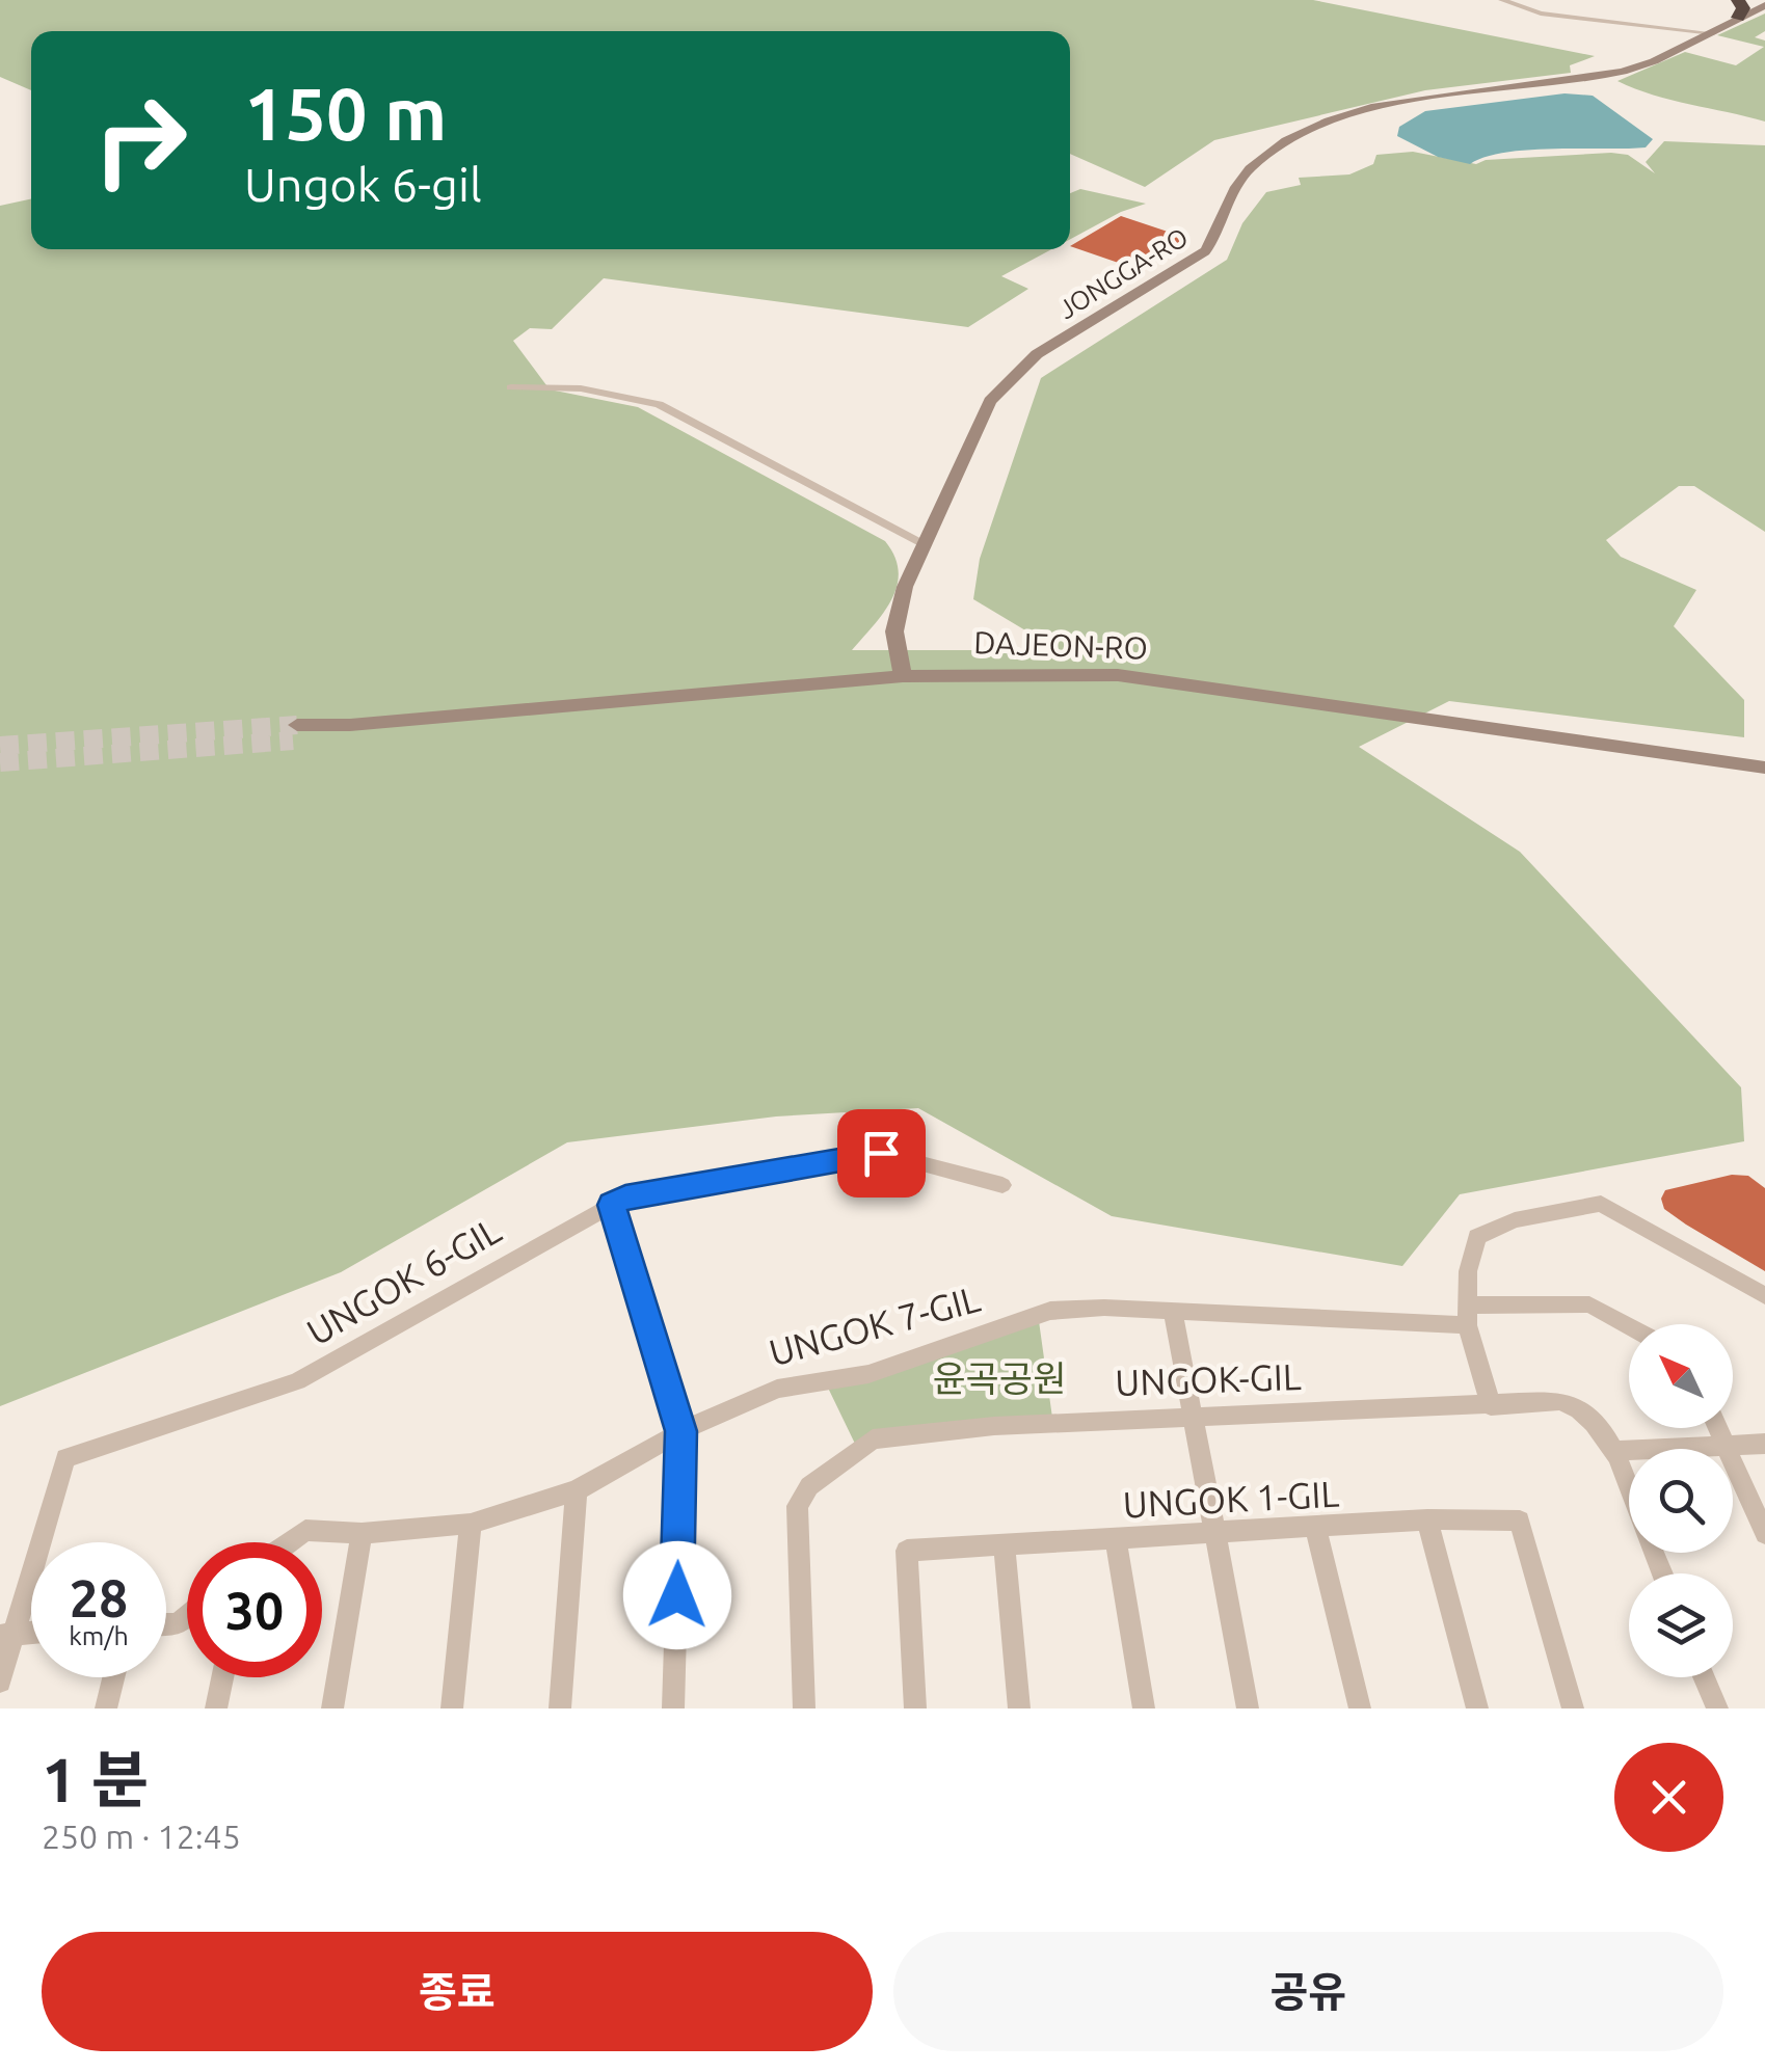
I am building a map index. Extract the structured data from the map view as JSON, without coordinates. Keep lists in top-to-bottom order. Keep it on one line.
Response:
{"streets":{"main road":["JONGGA-RO","DAJEON-RO"],"street":["UNGOK 6-GIL","UNGOK 7-GIL","UNGOK-GIL","UNGOK 1-GIL"]},"crossings":[["JONGGA-RO","DAJEON-RO"]],"parks":["윤곡공원"],"north":"top left","page":{"turn":["150 m","Ungok 6-gil"],"speed":"28 km/h","limit":"30","heading":["1 분","250 m · 12:45"],"buttons":["종료","공유"]}}
